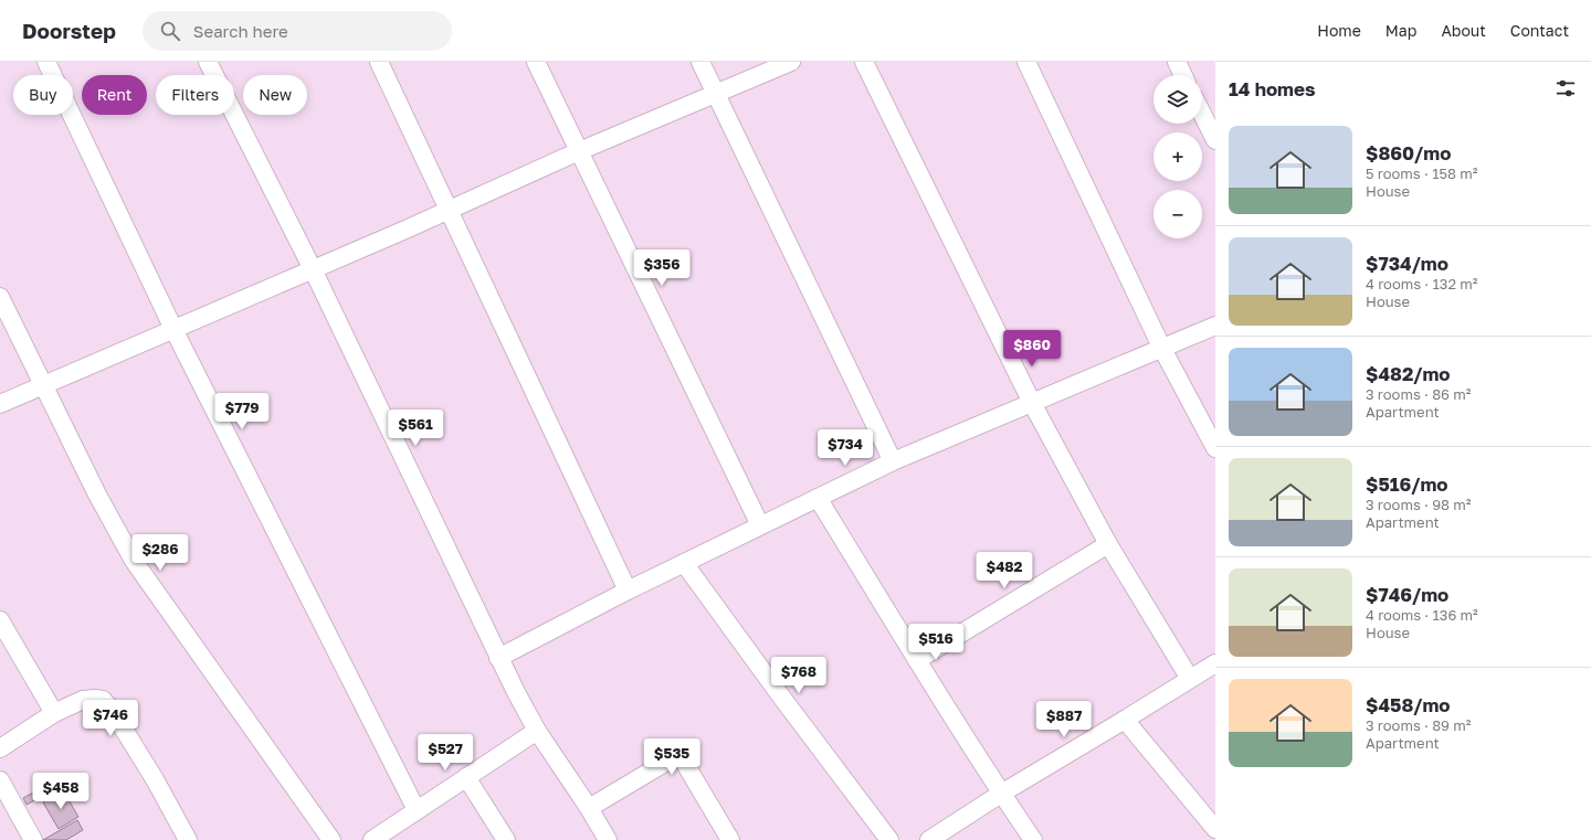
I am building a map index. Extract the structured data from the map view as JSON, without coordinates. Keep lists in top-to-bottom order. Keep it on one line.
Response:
{"page":{"header":"Doorstep","search":"Search here","nav":["Home","Map","About","Contact"],"heading":"14 homes","map_buttons":["+","−"],"chip":["Buy","Rent","Filters","New"],"list":[{"name":"$860/mo","note":"5 rooms · 158 m² · House"},{"name":"$734/mo","note":"4 rooms · 132 m² · House"},{"name":"$482/mo","note":"3 rooms · 86 m² · Apartment"},{"name":"$516/mo","note":"3 rooms · 98 m² · Apartment"},{"name":"$746/mo","note":"4 rooms · 136 m² · House"},{"name":"$458/mo","note":"3 rooms · 89 m² · Apartment"}],"price":["$356","$860","$779","$561","$734","$286","$482","$516","$768","$746","$887","$527","$535","$458"]}}
